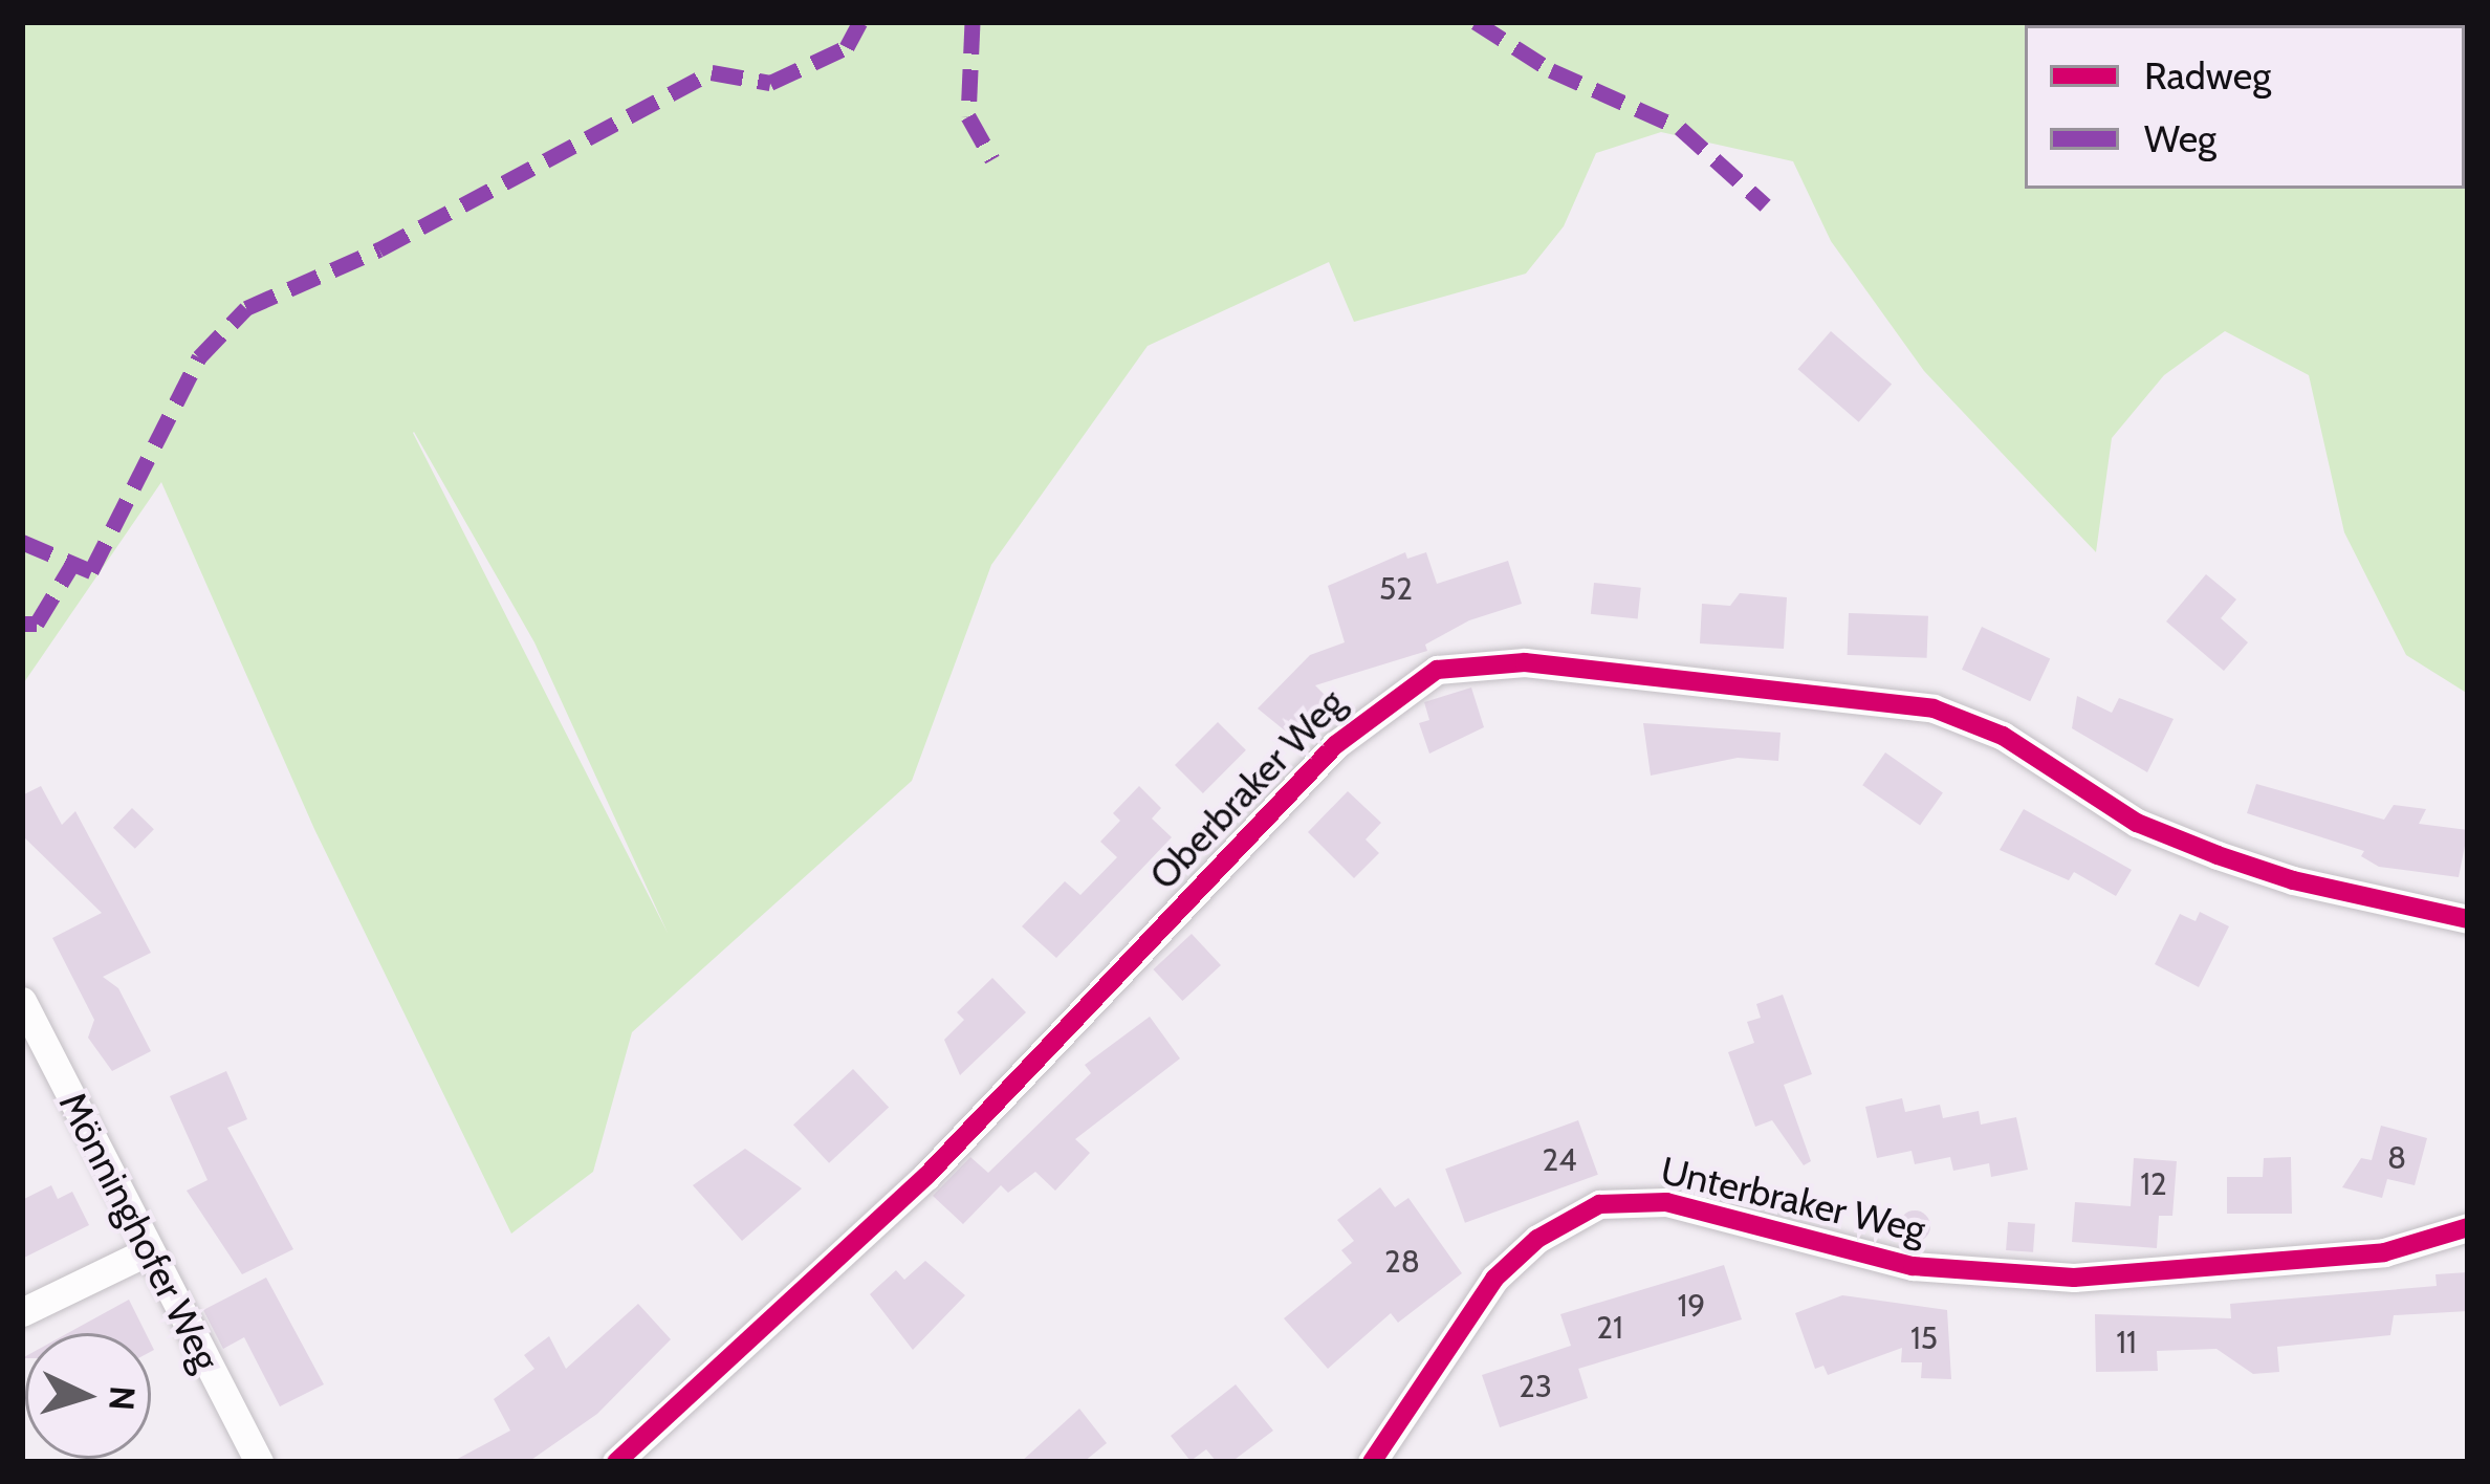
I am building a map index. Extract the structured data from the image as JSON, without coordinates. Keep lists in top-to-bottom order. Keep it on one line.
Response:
{"streets":{"street":["Oberbraker Weg","Unterbraker Weg","Mönninghofer Weg"]},"house_numbers":["52","8","24","12","28","19","21","15","11","23"],"legend":["Radweg","Weg"],"north":"right"}
